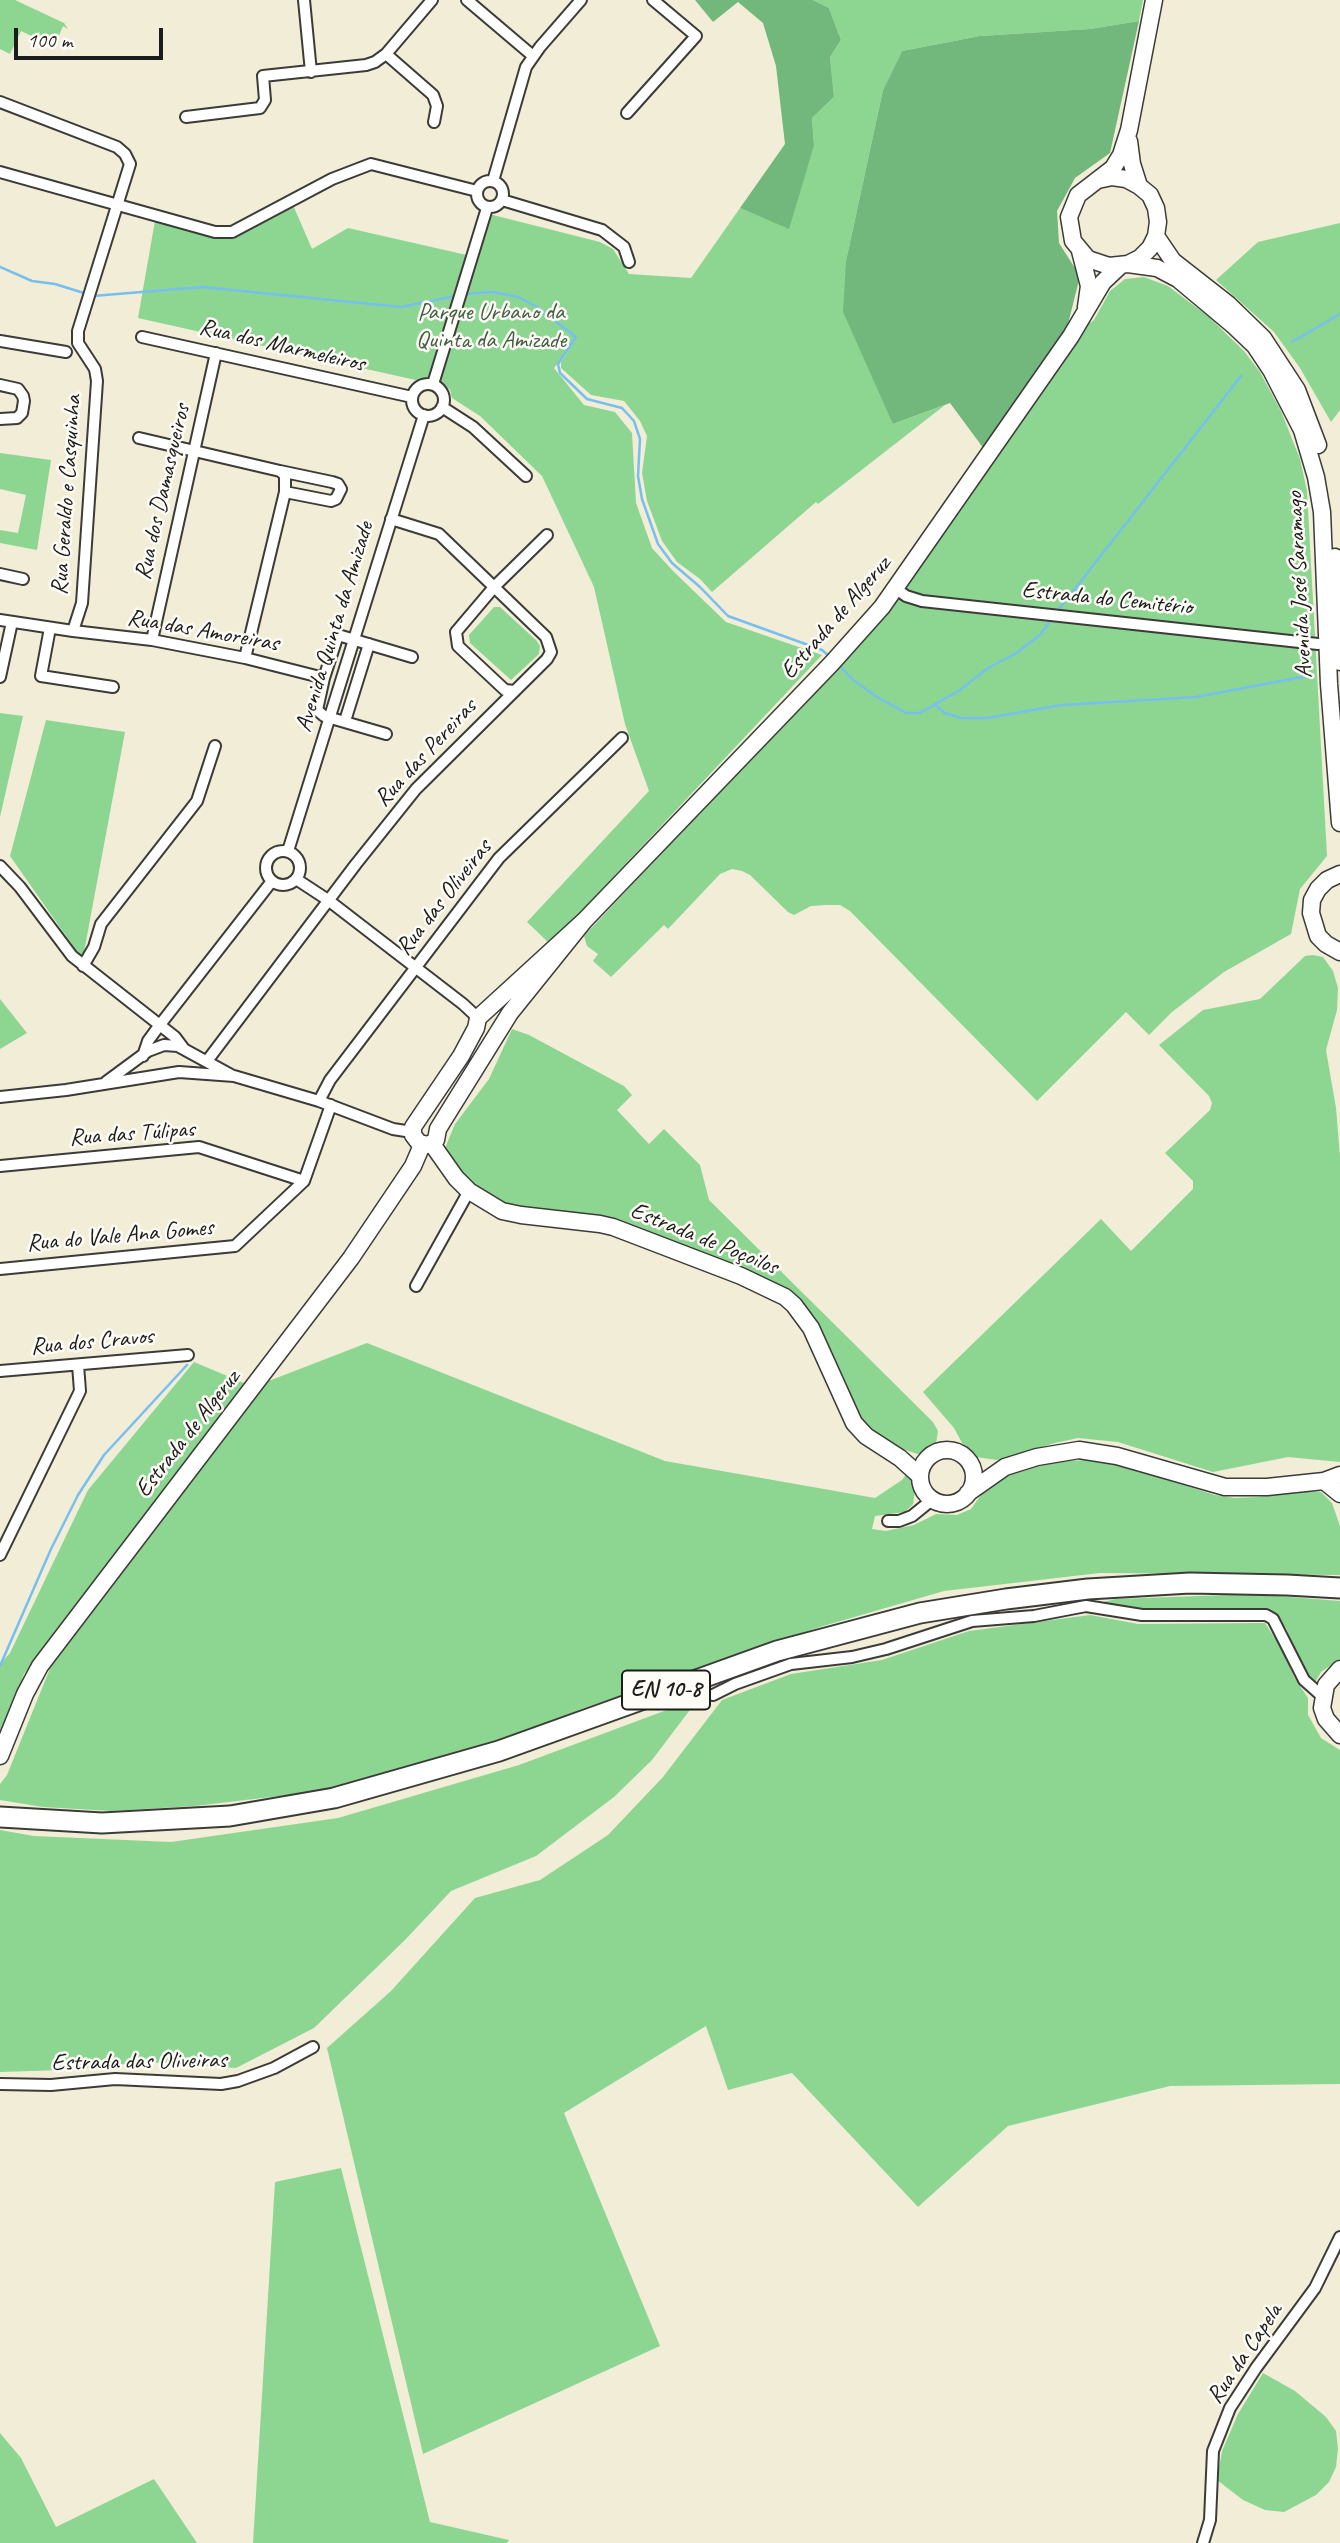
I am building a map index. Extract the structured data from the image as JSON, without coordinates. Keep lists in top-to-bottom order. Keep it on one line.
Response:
{"streets":{"highway":["EN 10-8"],"main road":["Avenida José Saramago","Estrada de Algeruz","Estrada de Poçoilos"],"street":["Rua dos Marmeleiros","Rua dos Damasqueiros","Rua Geraldo e Casquinha","Estrada do Cemitério","Avenida Quinta da Amizade","Rua das Amoreiras","Rua das Pereiras","Rua das Oliveiras","Rua das Túlipas","Rua do Vale Ana Gomes","Rua dos Cravos","Estrada das Oliveiras","Rua da Capela"]},"crossings":[["Rua dos Marmeleiros","Rua dos Damasqueiros"],["Rua dos Marmeleiros","Avenida Quinta da Amizade"],["Rua dos Damasqueiros","Rua das Amoreiras"],["Rua Geraldo e Casquinha","Rua das Amoreiras"],["Avenida José Saramago","Estrada de Algeruz"],["Estrada do Cemitério","Estrada de Algeruz"],["Estrada de Algeruz","Estrada de Poçoilos"],["Avenida Quinta da Amizade","Rua das Pereiras"],["Rua das Túlipas","Rua do Vale Ana Gomes"]],"parks":["Parque Urbano da Quinta da Amizade"],"scale_bar":"100 m"}
